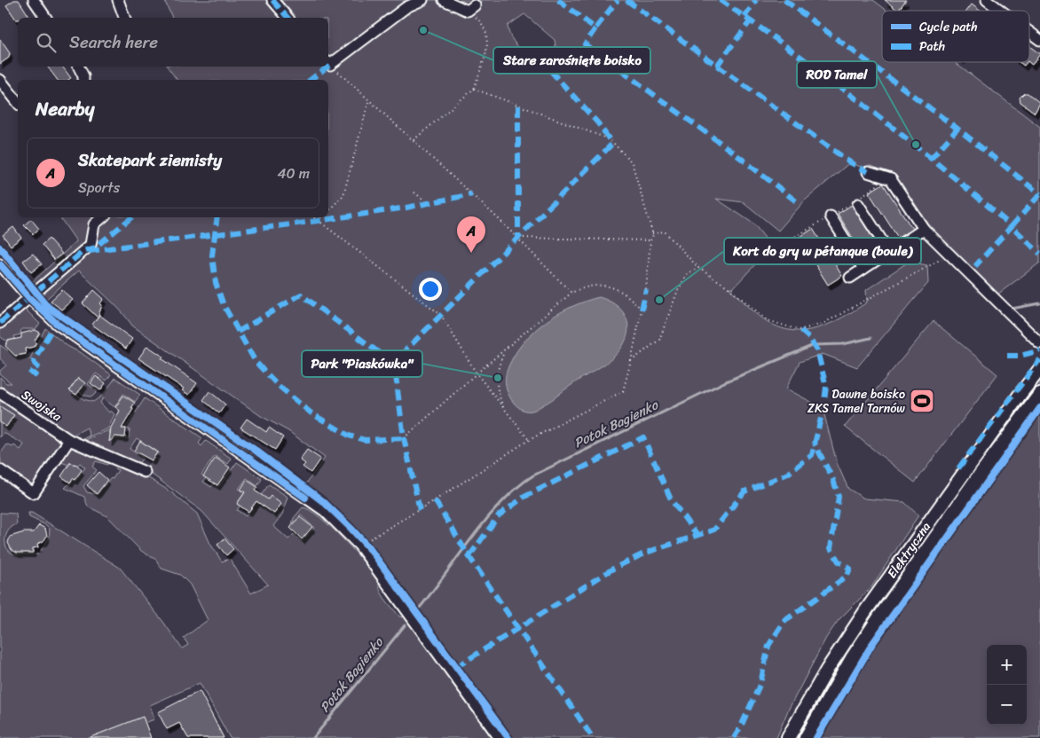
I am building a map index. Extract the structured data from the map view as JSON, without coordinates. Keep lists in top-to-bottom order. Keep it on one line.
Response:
{"streets":{"main road":["Elektryczna"],"street":["Swojska"]},"water":["Potok Bagienko"],"places":{"other":["Stare zarośnięte boisko","ROD Tamel","Kort do gry w pétanque (boule)","Park \"Piaskówka\""],"sports":["Dawne boisko ZKS Tamel Tarnów"]},"legend":["Cycle path","Path"],"page":{"search":"Search here","heading":"Nearby","list":[{"mark":"A","name":"Skatepark ziemisty","note":"Sports","value":"40 m"}],"pins":"A","map_buttons":["+","−"]}}
